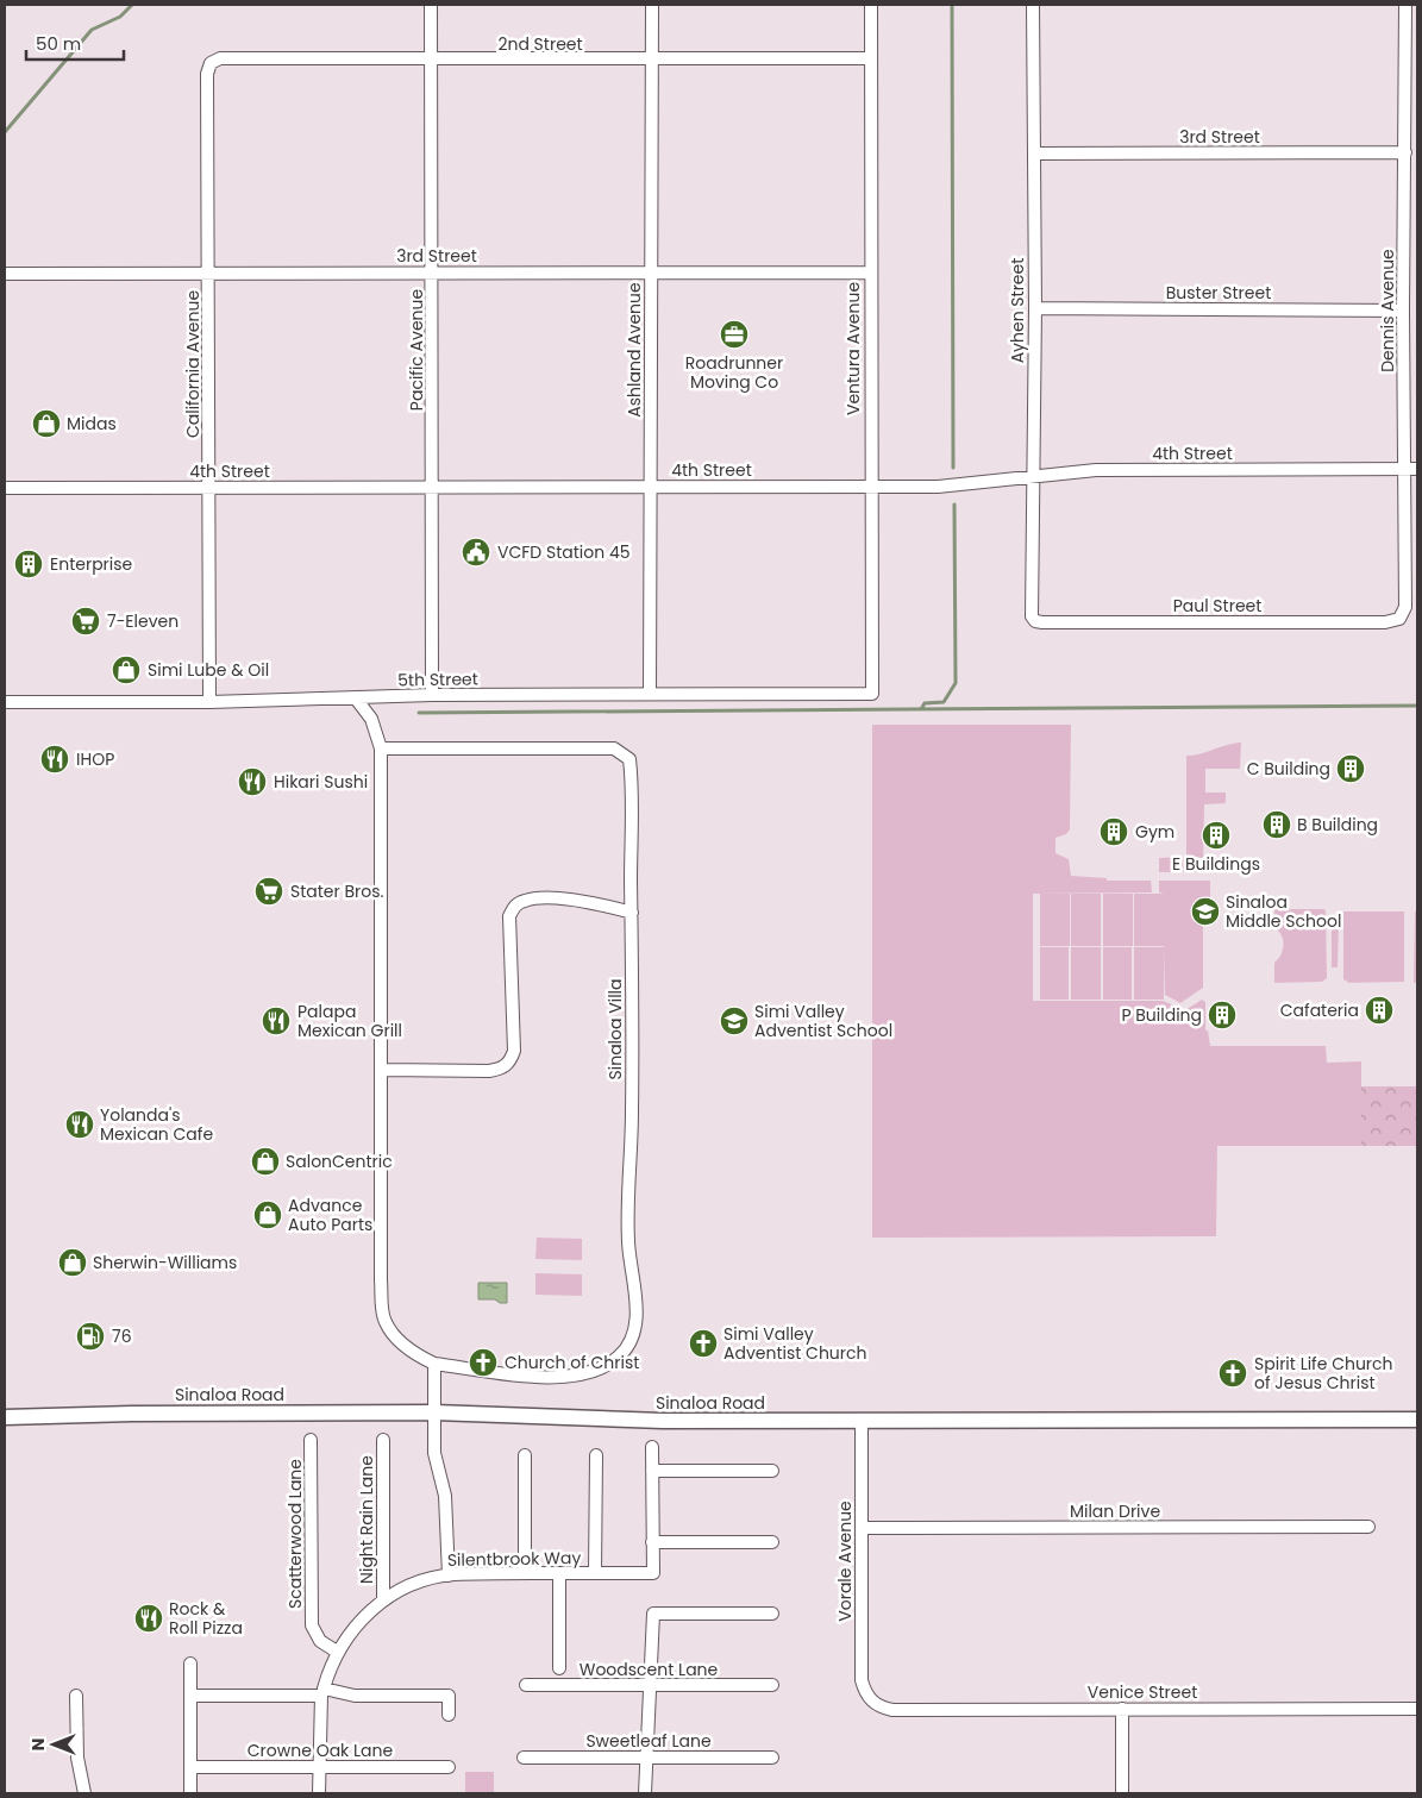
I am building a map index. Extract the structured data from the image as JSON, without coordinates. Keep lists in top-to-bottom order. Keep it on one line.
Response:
{"streets":{"street":["2nd Street","3rd Street","Buster Street","Ayhen Street","Dennis Avenue","Ventura Avenue","Pacific Avenue","Ashland Avenue","California Avenue","4th Street","Paul Street","5th Street","Sinaloa Villa","Sinaloa Road","Milan Drive","Night Rain Lane","Scatterwood Lane","Silentbrook Way","Vorale Avenue","Woodscent Lane","Venice Street","Sweetleaf Lane","Crowne Oak Lane"]},"crossings":[["2nd Street","Ventura Avenue"],["2nd Street","Pacific Avenue"],["2nd Street","Ashland Avenue"],["2nd Street","California Avenue"],["3rd Street","Ayhen Street"],["3rd Street","Dennis Avenue"],["3rd Street","Ventura Avenue"],["3rd Street","Pacific Avenue"],["3rd Street","Ashland Avenue"],["3rd Street","California Avenue"],["Buster Street","Ayhen Street"],["Buster Street","Dennis Avenue"],["Ayhen Street","4th Street"],["Ayhen Street","Paul Street"],["Dennis Avenue","4th Street"],["Dennis Avenue","Paul Street"],["Ventura Avenue","4th Street"],["Ventura Avenue","5th Street"],["Pacific Avenue","4th Street"],["Pacific Avenue","5th Street"],["Ashland Avenue","4th Street"],["Ashland Avenue","5th Street"],["California Avenue","4th Street"],["California Avenue","5th Street"],["5th Street","Sinaloa Villa"],["Sinaloa Road","Vorale Avenue"],["Milan Drive","Vorale Avenue"],["Night Rain Lane","Silentbrook Way"],["Scatterwood Lane","Silentbrook Way"],["Silentbrook Way","Crowne Oak Lane"],["Vorale Avenue","Venice Street"]],"places":{"office":["Roadrunner Moving Co"],"shop":["Midas","Simi Lube & Oil","SalonCentric","Advance Auto Parts","Sherwin-Williams"],"public building":["VCFD Station 45"],"building":["Enterprise","C Building","B Building","Gym","E Buildings","Cafateria","P Building"],"supermarket":["7-Eleven","Stater Bros."],"restaurant":["IHOP","Hikari Sushi","Palapa Mexican Grill","Yolanda's Mexican Cafe","Rock & Roll Pizza"],"school or university":["Sinaloa Middle School","Simi Valley Adventist School"],"fuel station":["76"],"church":["Simi Valley Adventist Church","Church of Christ","Spirit Life Church of Jesus Christ"]},"scale_bar":"50 m","north":"left"}
